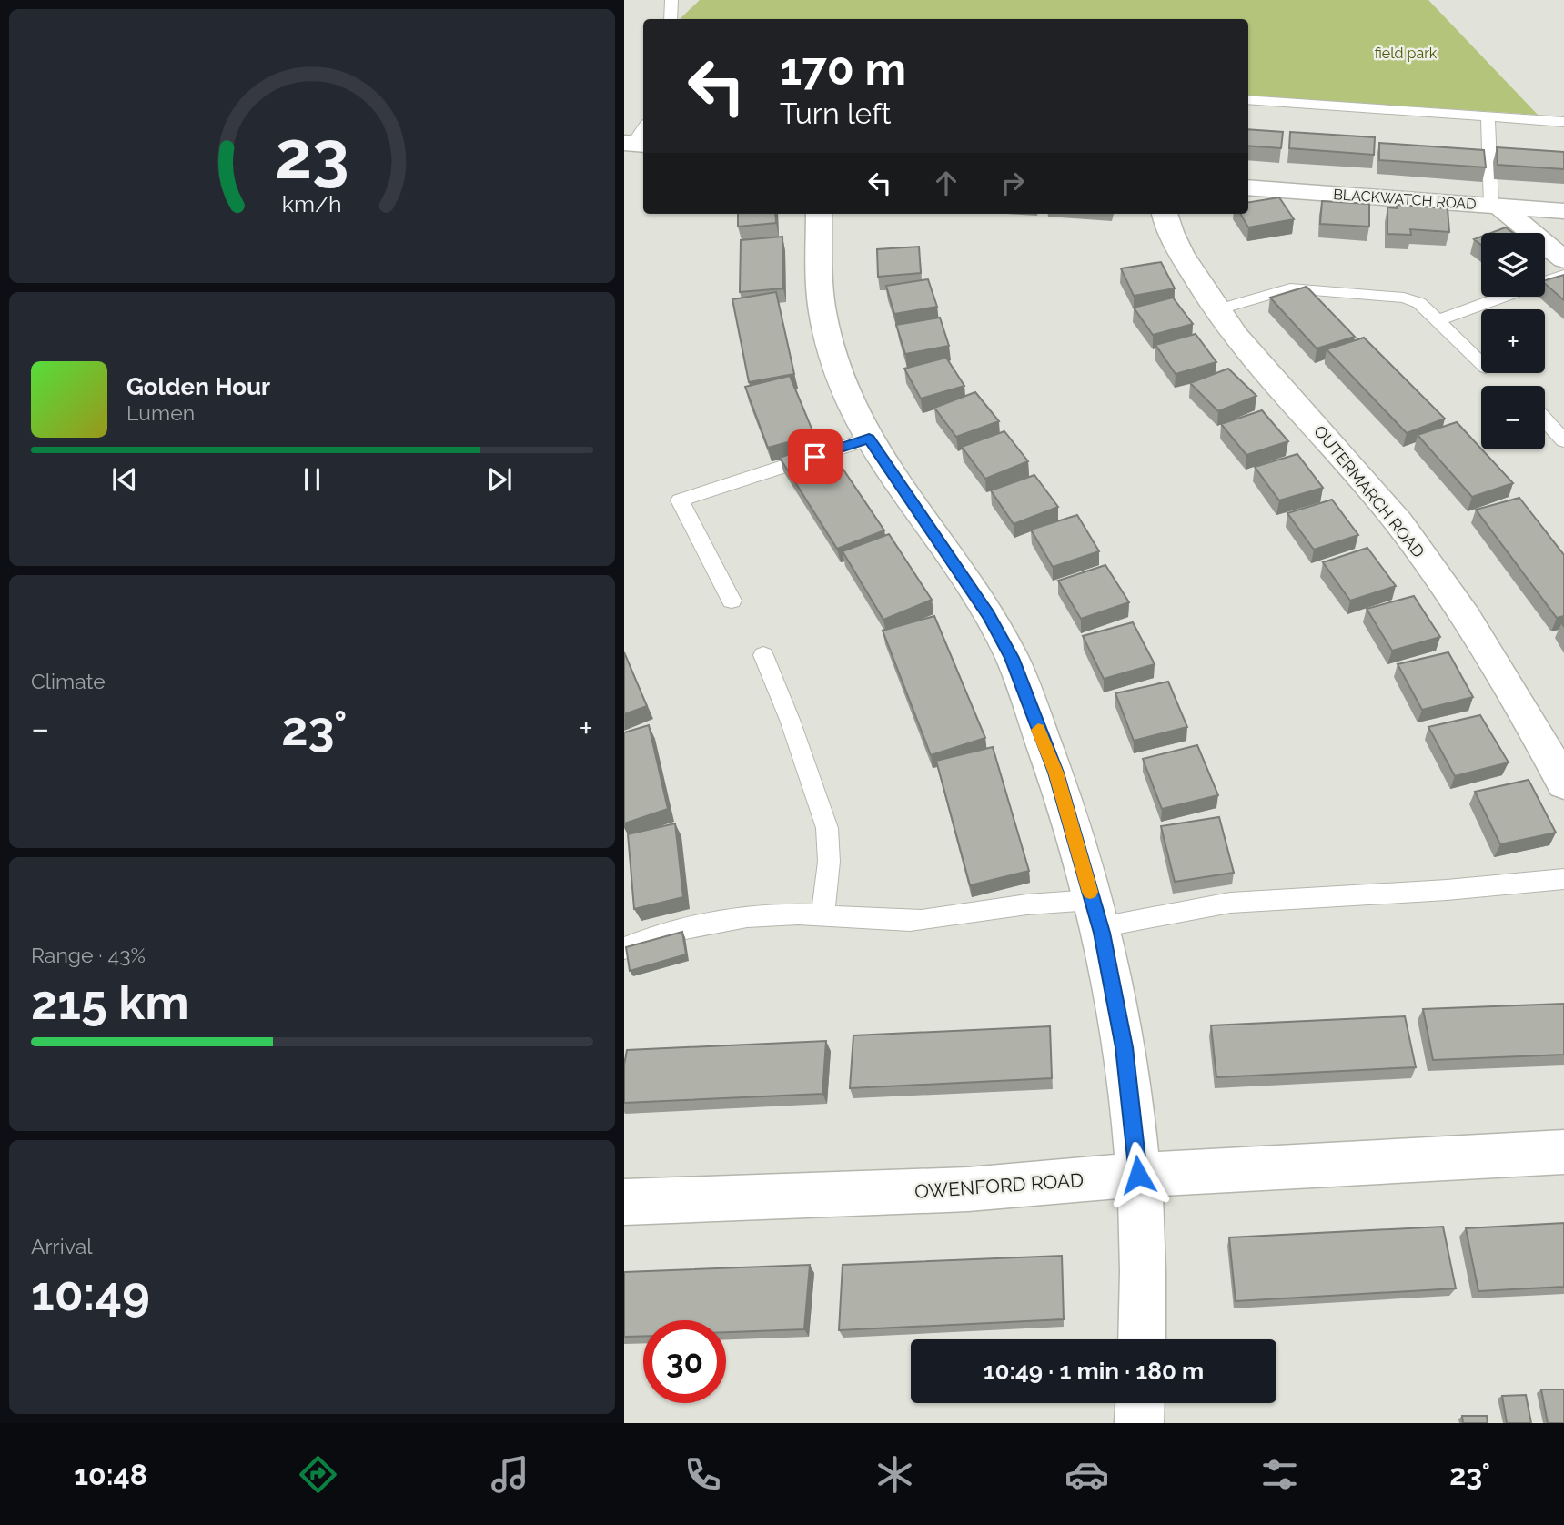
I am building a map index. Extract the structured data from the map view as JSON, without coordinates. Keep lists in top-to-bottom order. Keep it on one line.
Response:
{"streets":{"street":["BLACKWATCH ROAD","OUTERMARCH ROAD","OWENFORD ROAD"]},"parks":["field park"],"page":{"turn":["170 m","Turn left"],"map_buttons":["+","−"],"song":["Golden Hour","Lumen"],"tile":["Climate",["Range · 43%","215 km"],["Arrival","10:49"]],"heat":["−","23°","+"],"limit":"30","trip":"10:49 · 1 min · 180 m","tabs":["10:48","23°"],"gauge":["23","km/h"]}}
